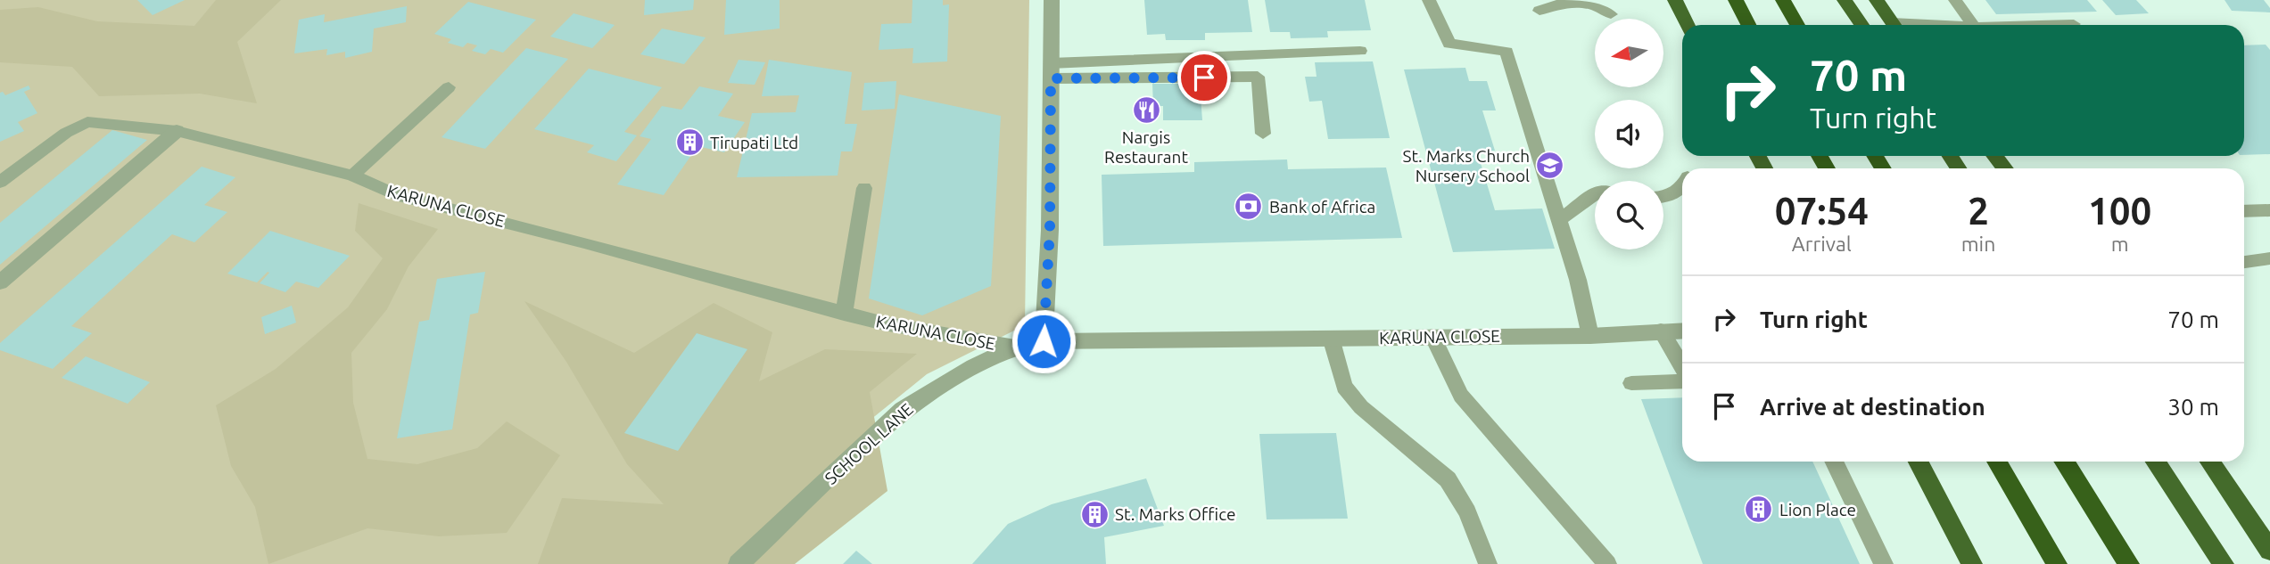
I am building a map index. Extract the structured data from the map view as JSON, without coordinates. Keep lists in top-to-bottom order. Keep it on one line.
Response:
{"streets":{"street":["KARUNA CLOSE","SCHOOL LANE"]},"crossings":[["KARUNA CLOSE","SCHOOL LANE"]],"places":{"restaurant":["Nargis Restaurant"],"building":["Tirupati Ltd","Lion Place","St. Marks Office"],"school or university":["St. Marks Church Nursery School"],"bank":["Bank of Africa"]},"north":"left","page":{"turn":["70 m","Turn right"],"eta":["07:54","Arrival","2","min","100","m"],"list":[{"name":"Turn right","value":"70 m"},{"name":"Arrive at destination","value":"30 m"}]}}
